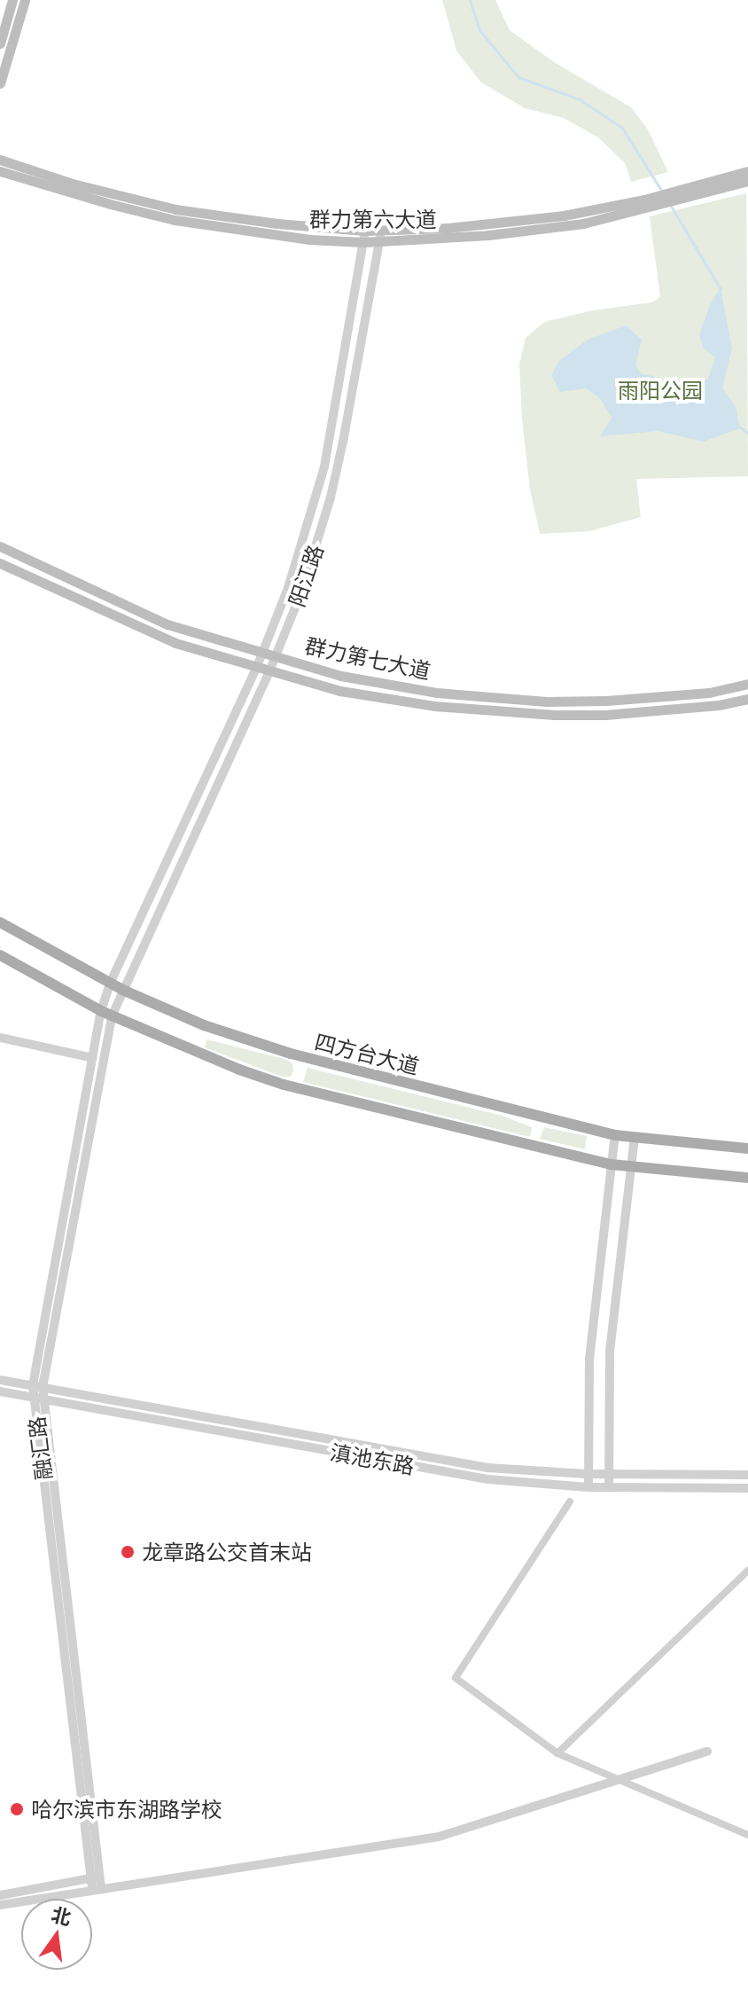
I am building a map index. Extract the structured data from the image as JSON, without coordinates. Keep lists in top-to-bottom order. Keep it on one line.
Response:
{"streets":{"main road":["群力第六大道","群力第七大道","四方台大道"],"street":["阳江路","融汇路","滇池东路"]},"crossings":[["群力第六大道","阳江路"],["阳江路","群力第七大道"],["阳江路","四方台大道"],["阳江路","融汇路"],["融汇路","滇池东路"]],"parks":["雨阳公园"],"places":["龙章路公交首末站","哈尔滨市东湖路学校"],"north":"top"}
